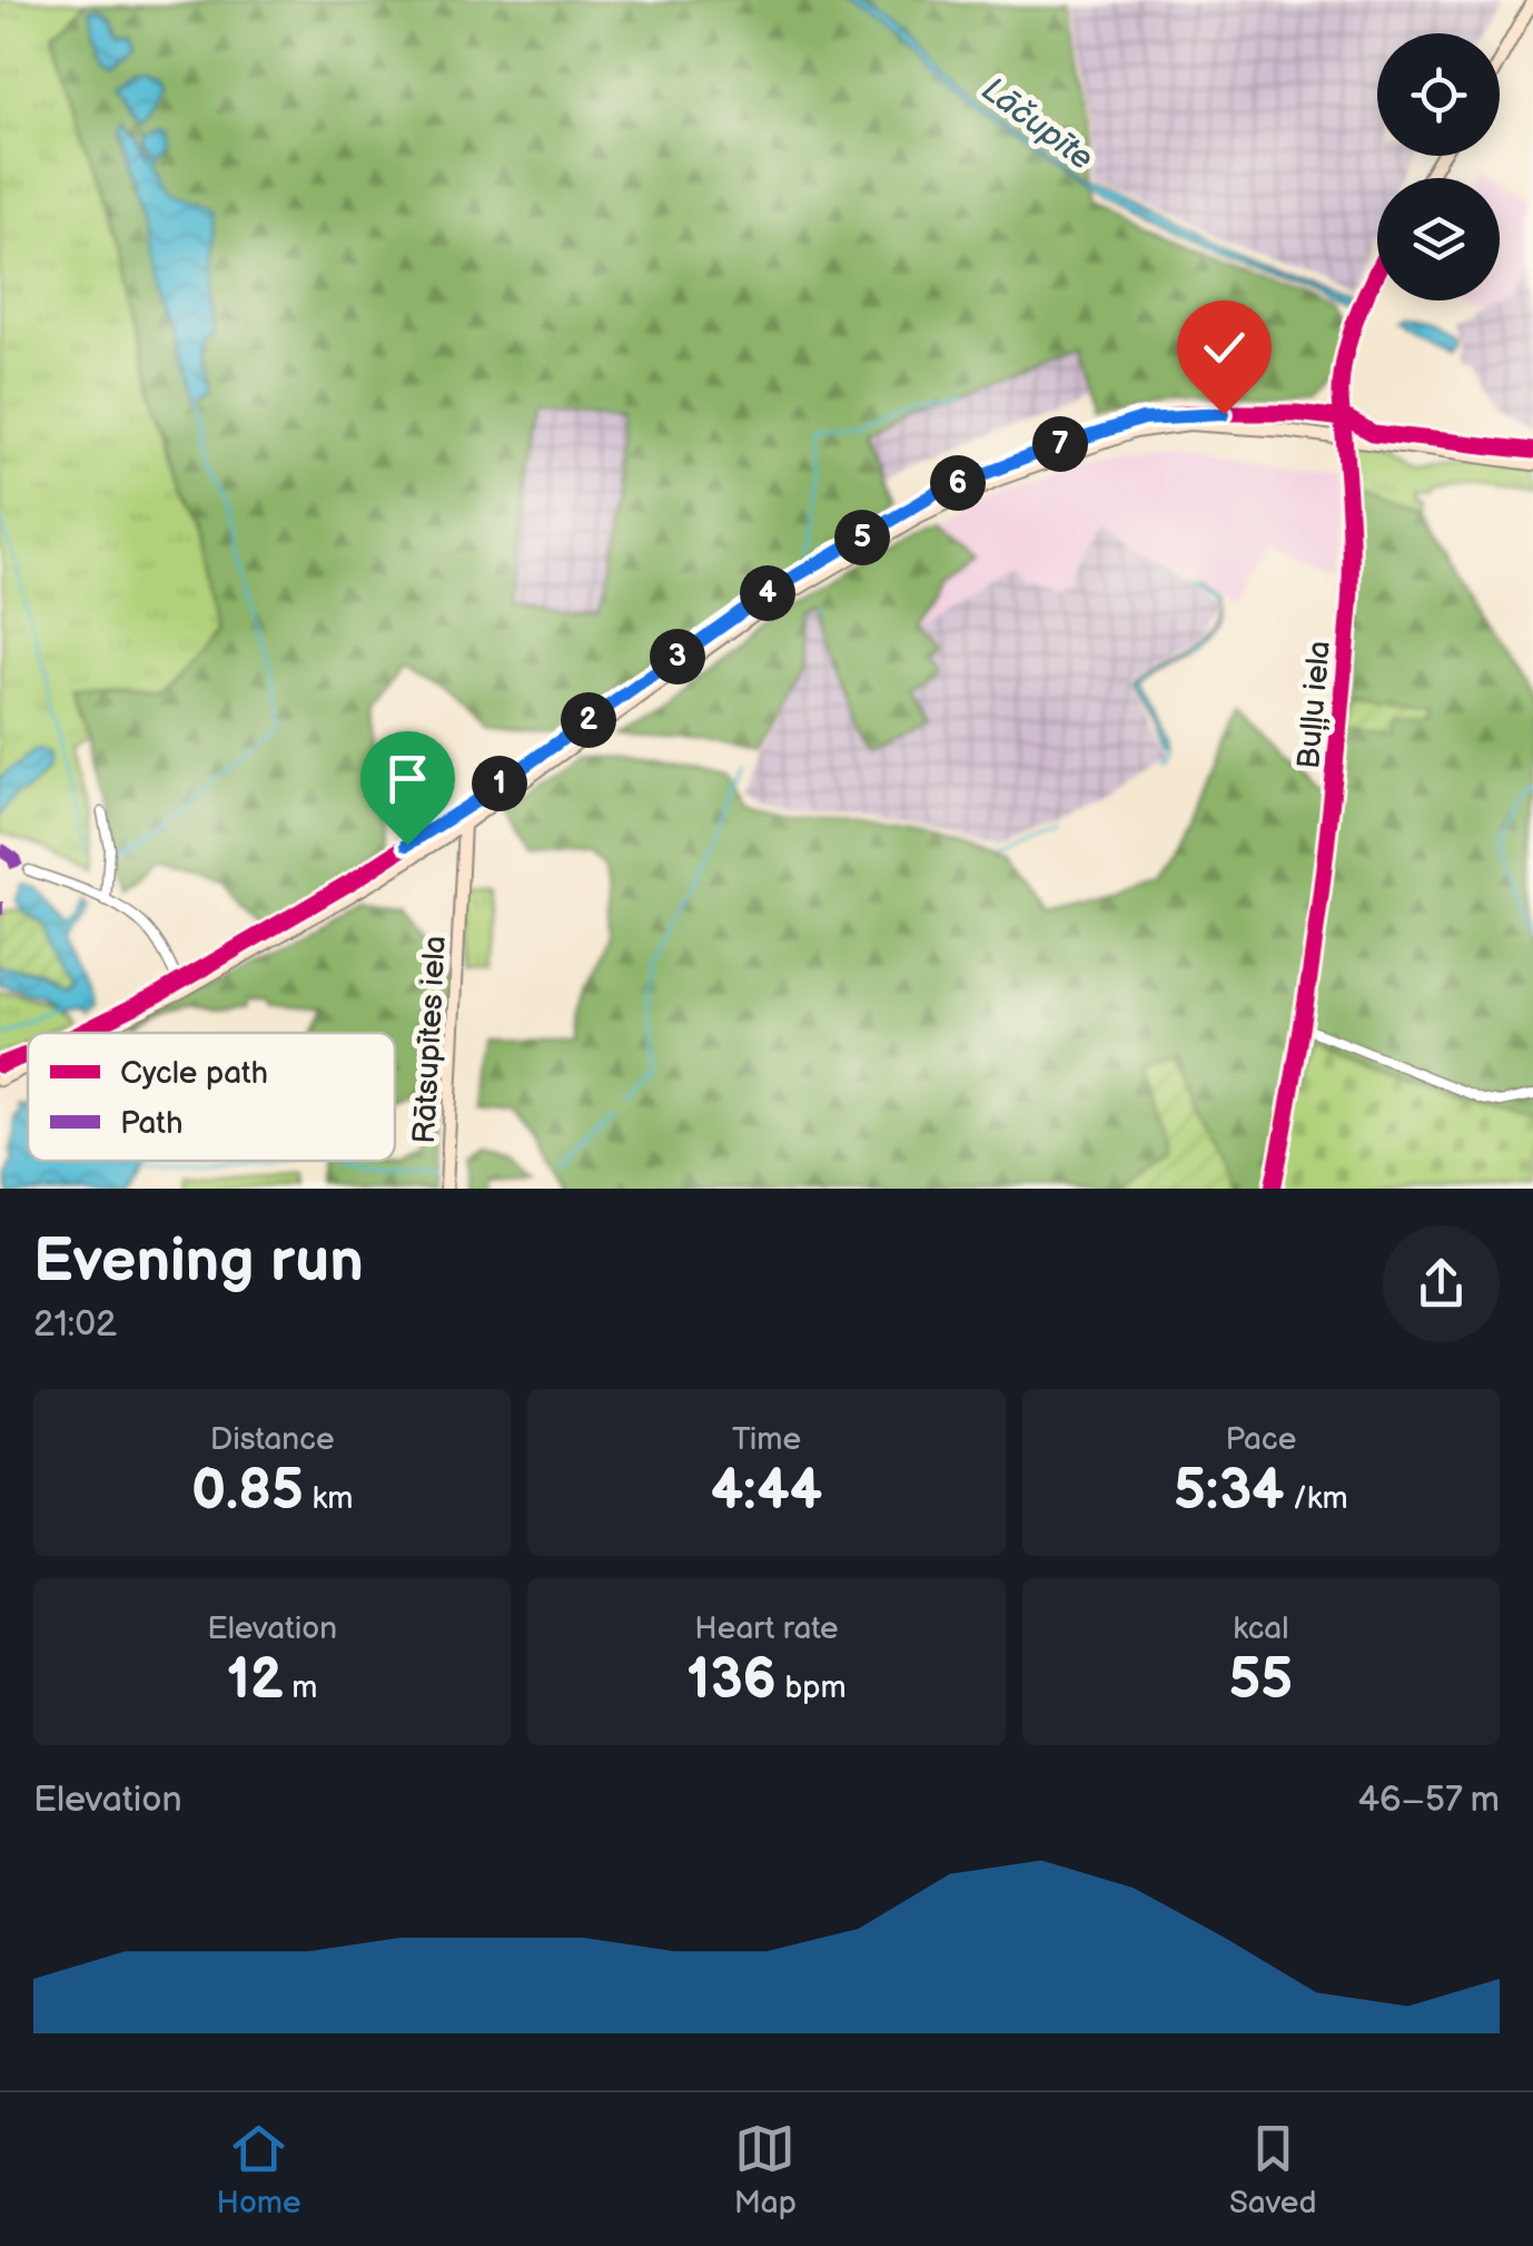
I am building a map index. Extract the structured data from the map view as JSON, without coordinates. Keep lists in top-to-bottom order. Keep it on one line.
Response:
{"streets":{"main road":["Buļļu iela","Rātsupītes iela"]},"water":["Lāčupīte"],"legend":["Cycle path","Path"],"page":{"pins":["7","6","5","4","3","2","1"],"heading":["Evening run","21:02"],"stats":[["Distance","0.85 km"],["Time","4:44"],["Pace","5:34 /km"],["Elevation","12 m"],["Heart rate","136 bpm"],["kcal","55"]],"chart":["Elevation","46–57 m"],"tabs":["Home","Map","Saved"]}}
